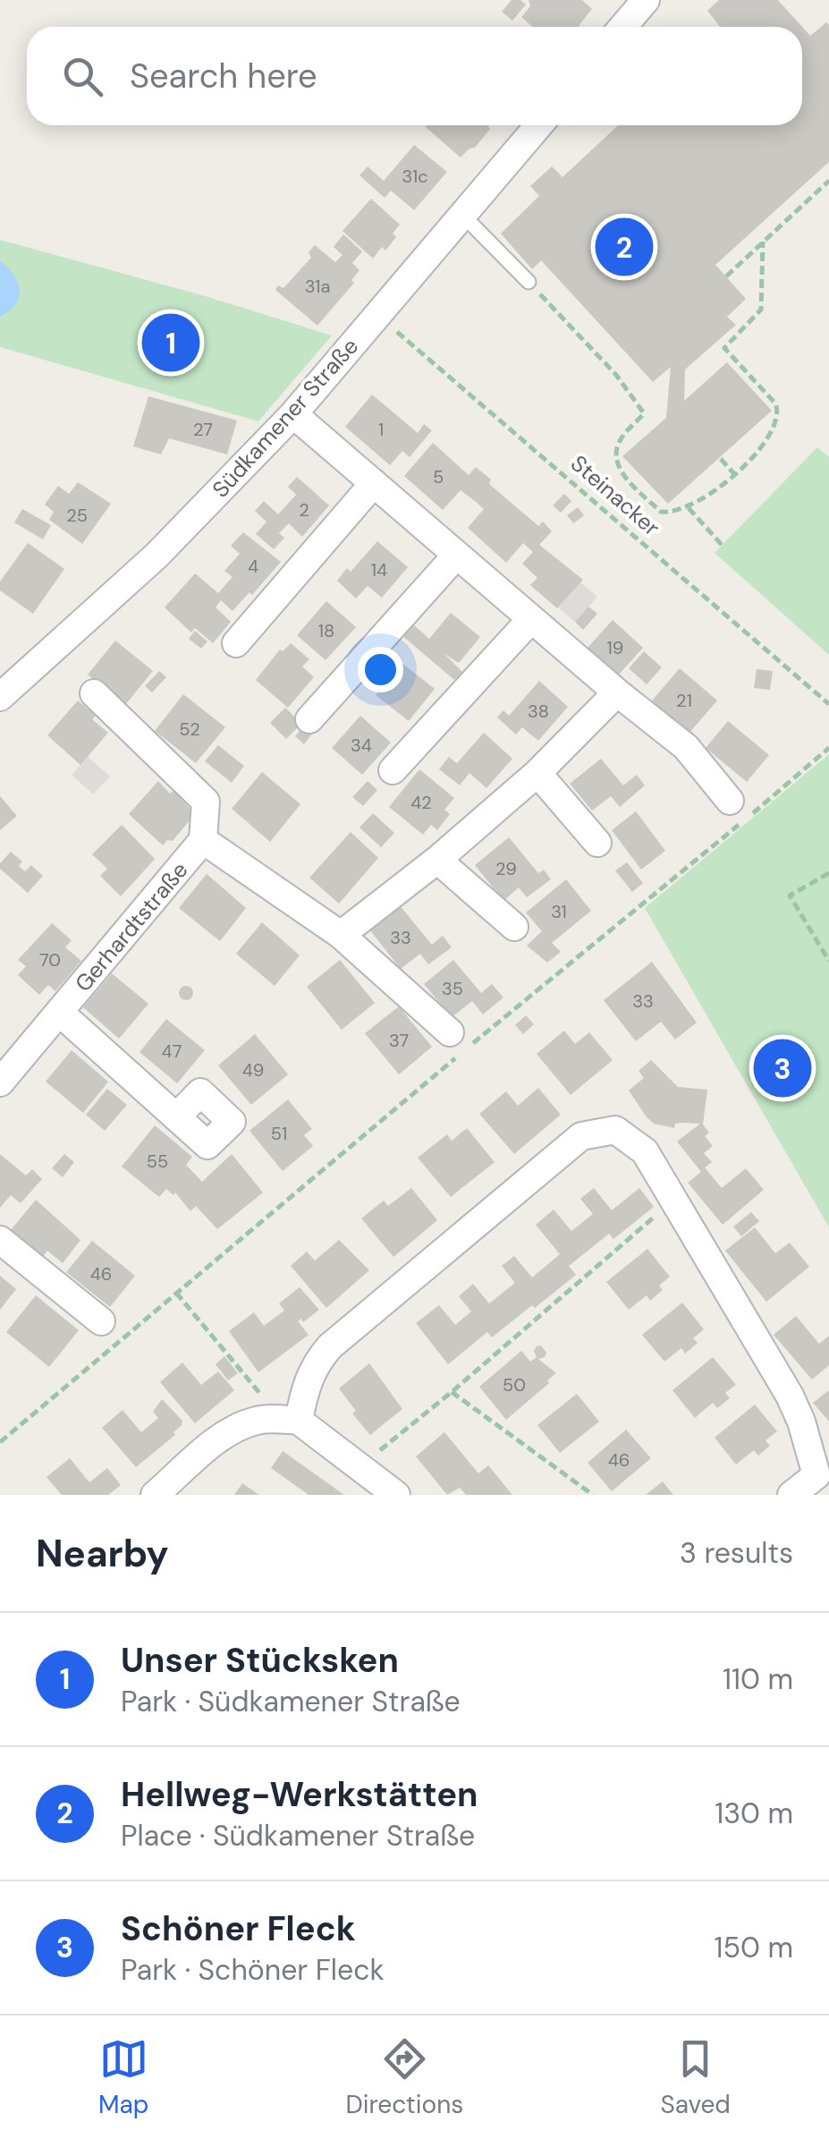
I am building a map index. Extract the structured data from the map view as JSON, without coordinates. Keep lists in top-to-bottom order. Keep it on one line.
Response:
{"streets":{"street":["Südkamener Straße","Gerhardtstraße"],"path":["Steinacker"]},"crossings":[["Südkamener Straße","Steinacker"]],"house_numbers":["31c","31a","27","1","5","2","25","4","14","18","19","21","38","52","34","42","29","31","33","70","35","33","37","47","49","51","55","46","50","46"],"page":{"search":"Search here","pins":["2","1","3"],"heading":["Nearby","3 results"],"list":[{"mark":"1","name":"Unser Stücksken","note":"Park · Südkamener Straße","value":"110 m"},{"mark":"2","name":"Hellweg-Werkstätten","note":"Place · Südkamener Straße","value":"130 m"},{"mark":"3","name":"Schöner Fleck","note":"Park · Schöner Fleck","value":"150 m"}],"nav":["Map","Directions","Saved"]}}
